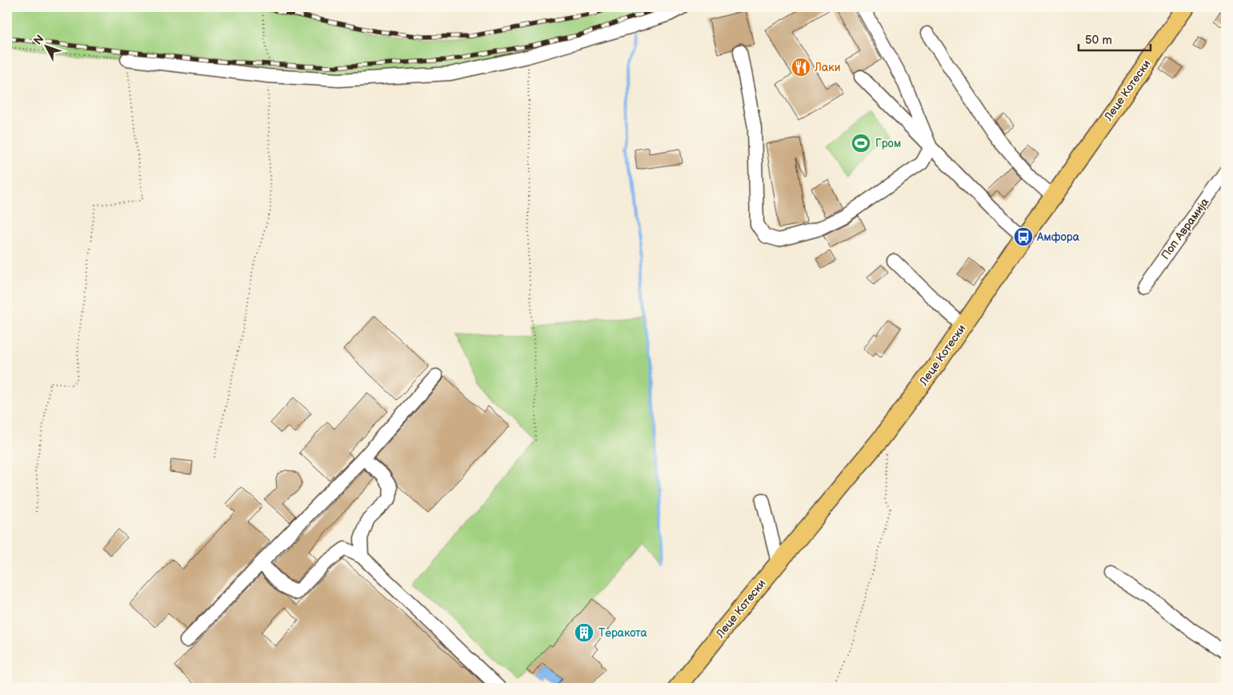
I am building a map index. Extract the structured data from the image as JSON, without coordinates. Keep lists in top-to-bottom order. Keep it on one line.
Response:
{"streets":{"main road":["Леце Котески"],"street":["Поп Аврамија"]},"places":{"restaurant":["Лаки"],"sports":["Гром"],"bus stop":["Амфора"],"building":["Теракота"]},"scale_bar":"50 m","north":"top left"}
